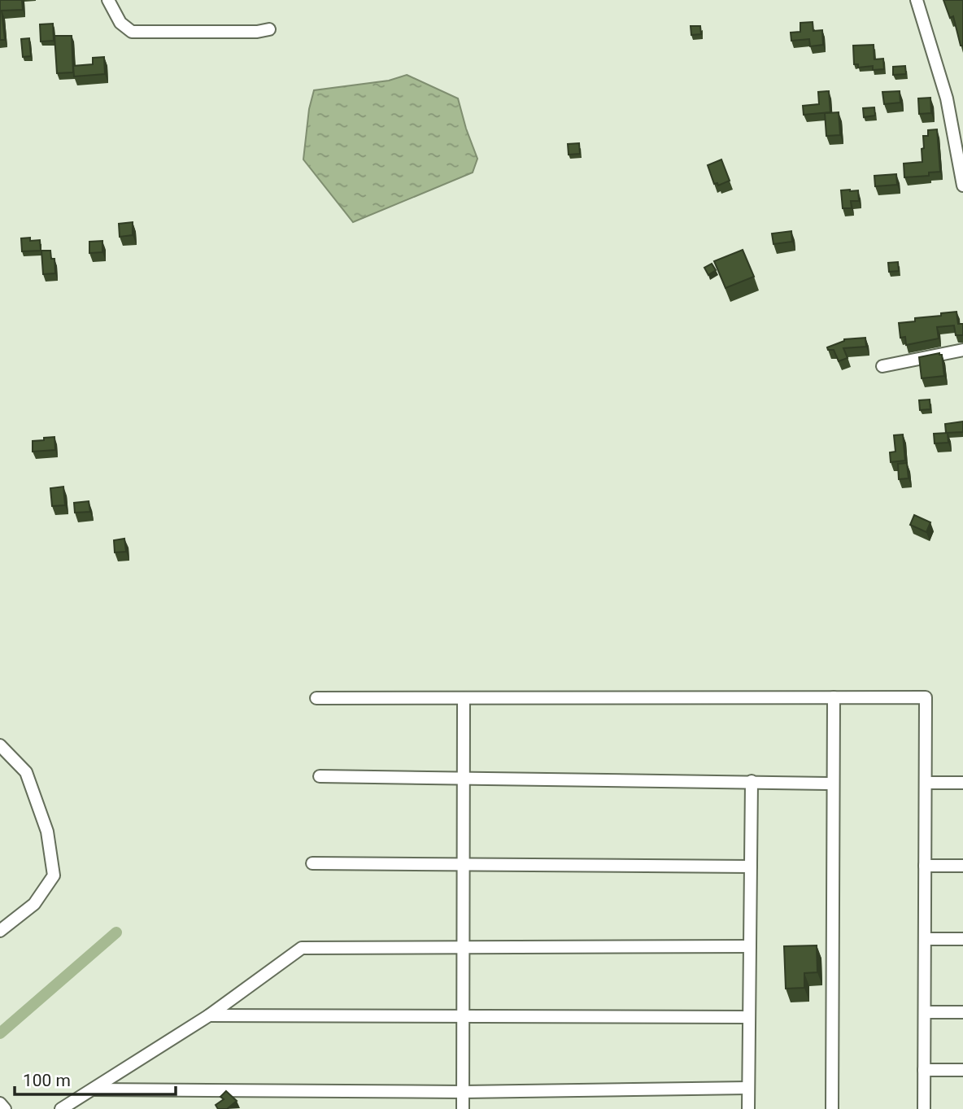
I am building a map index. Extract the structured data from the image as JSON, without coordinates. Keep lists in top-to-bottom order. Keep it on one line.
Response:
{"scale_bar":"100 m"}
